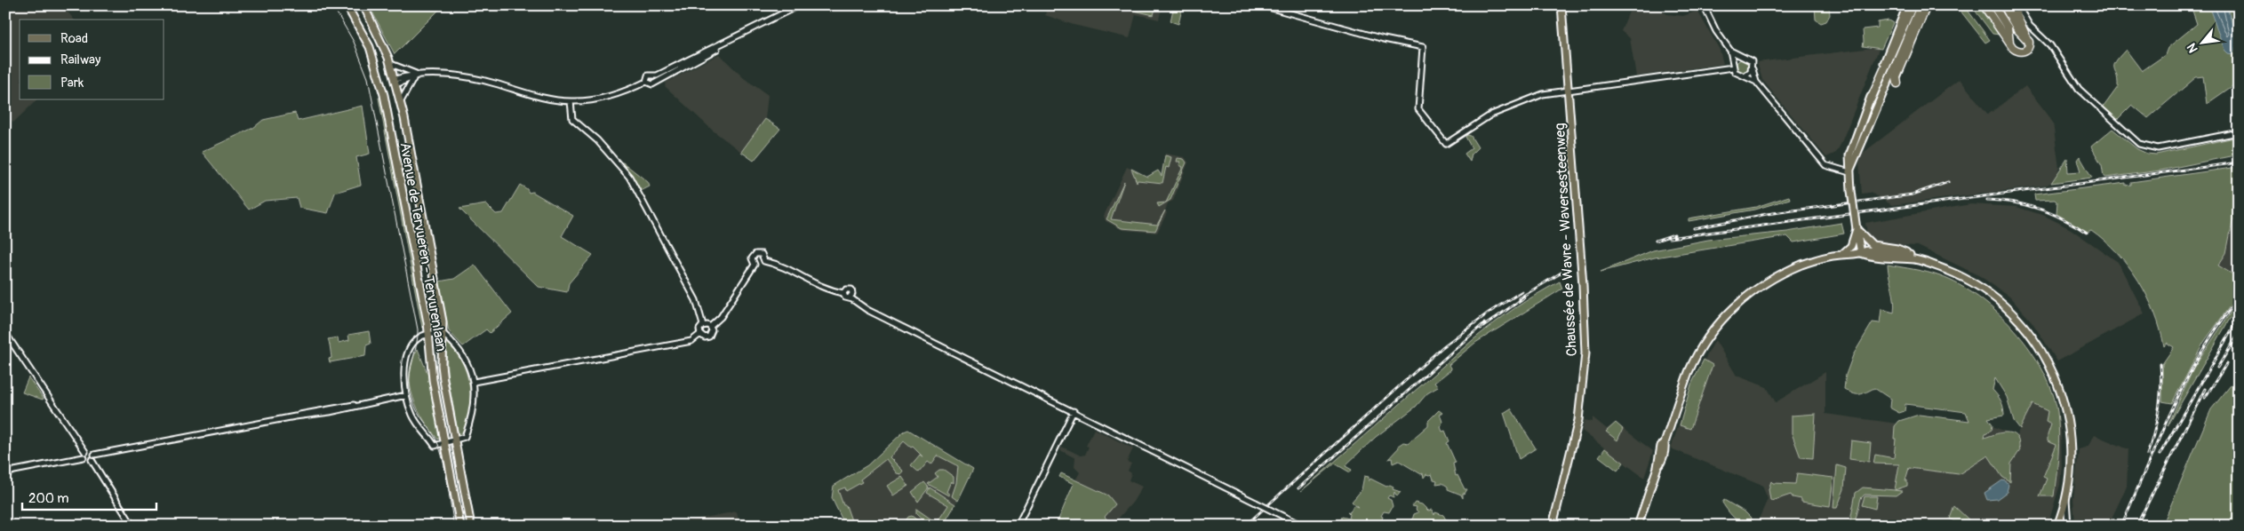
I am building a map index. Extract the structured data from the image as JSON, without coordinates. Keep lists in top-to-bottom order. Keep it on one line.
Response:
{"streets":{"main road":["Chaussée de Wavre - Waversesteenweg","Avenue de Tervueren - Tervurenlaan"]},"legend":["Road","Railway","Park"],"scale_bar":"200 m","north":"bottom left"}
